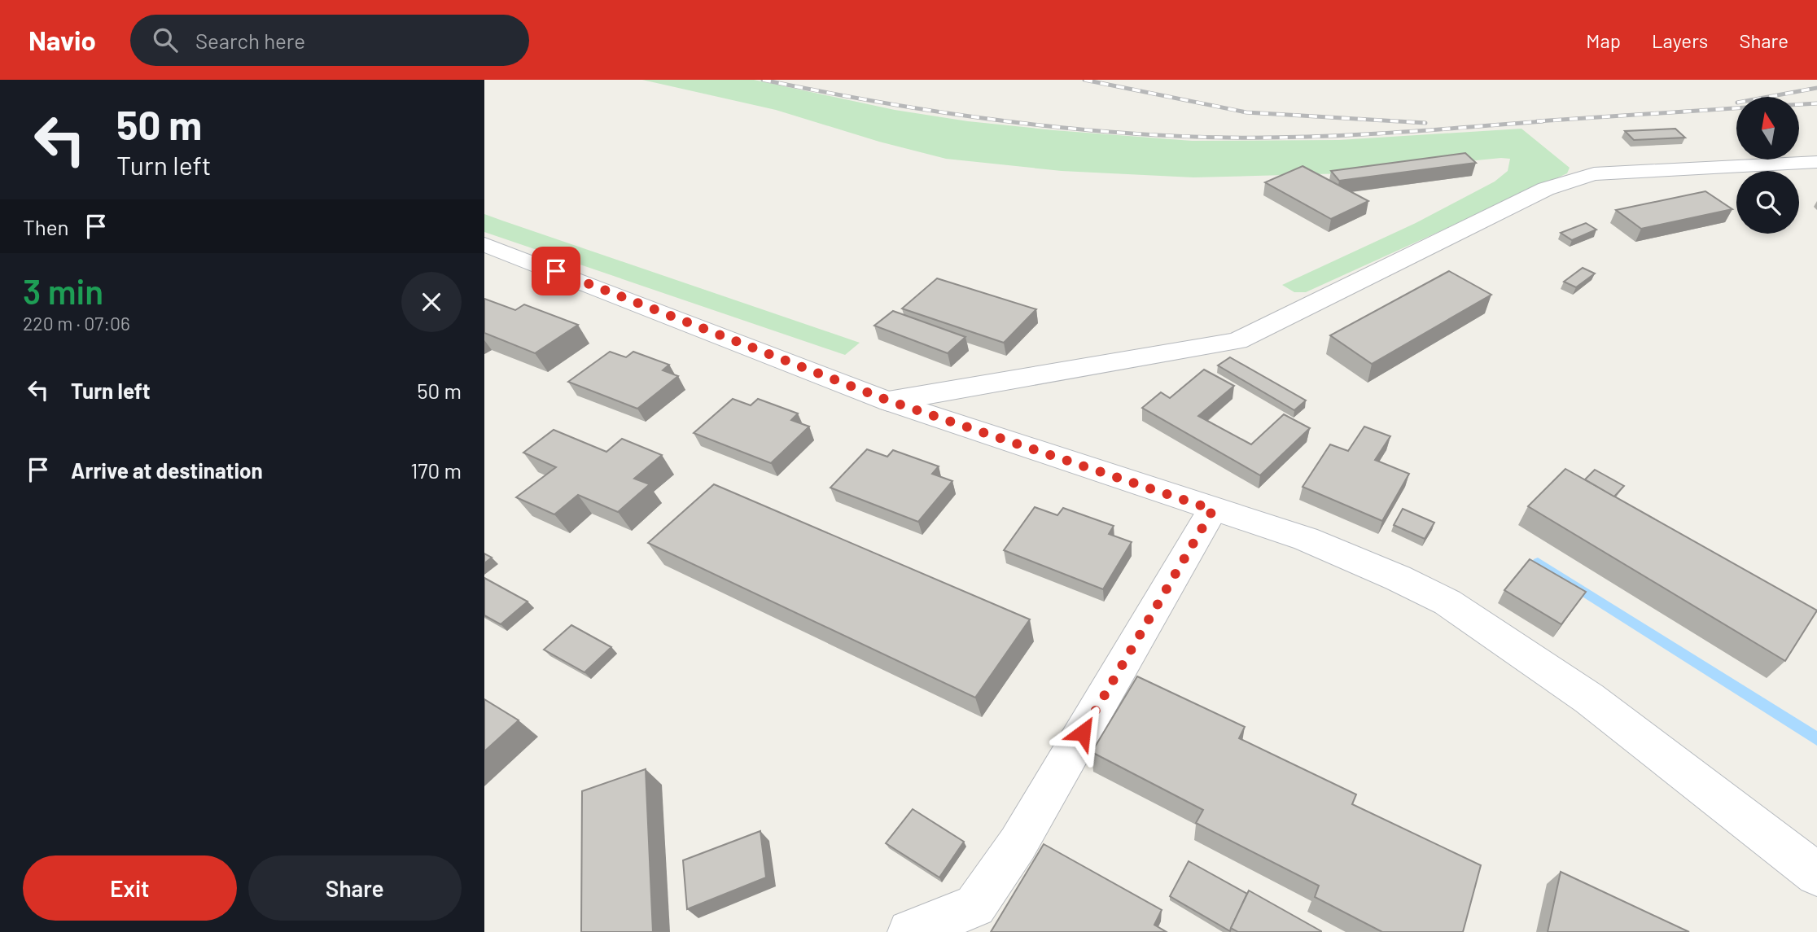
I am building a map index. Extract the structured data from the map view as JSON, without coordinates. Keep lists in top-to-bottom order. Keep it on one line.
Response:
{"north":"top","page":{"header":"Navio","search":"Search here","nav":["Map","Layers","Share"],"turn":["50 m","Turn left"],"then":"Then","heading":["3 min","220 m · 07:06"],"list":[{"name":"Turn left","value":"50 m"},{"name":"Arrive at destination","value":"170 m"}],"buttons":["Exit","Share"]}}
